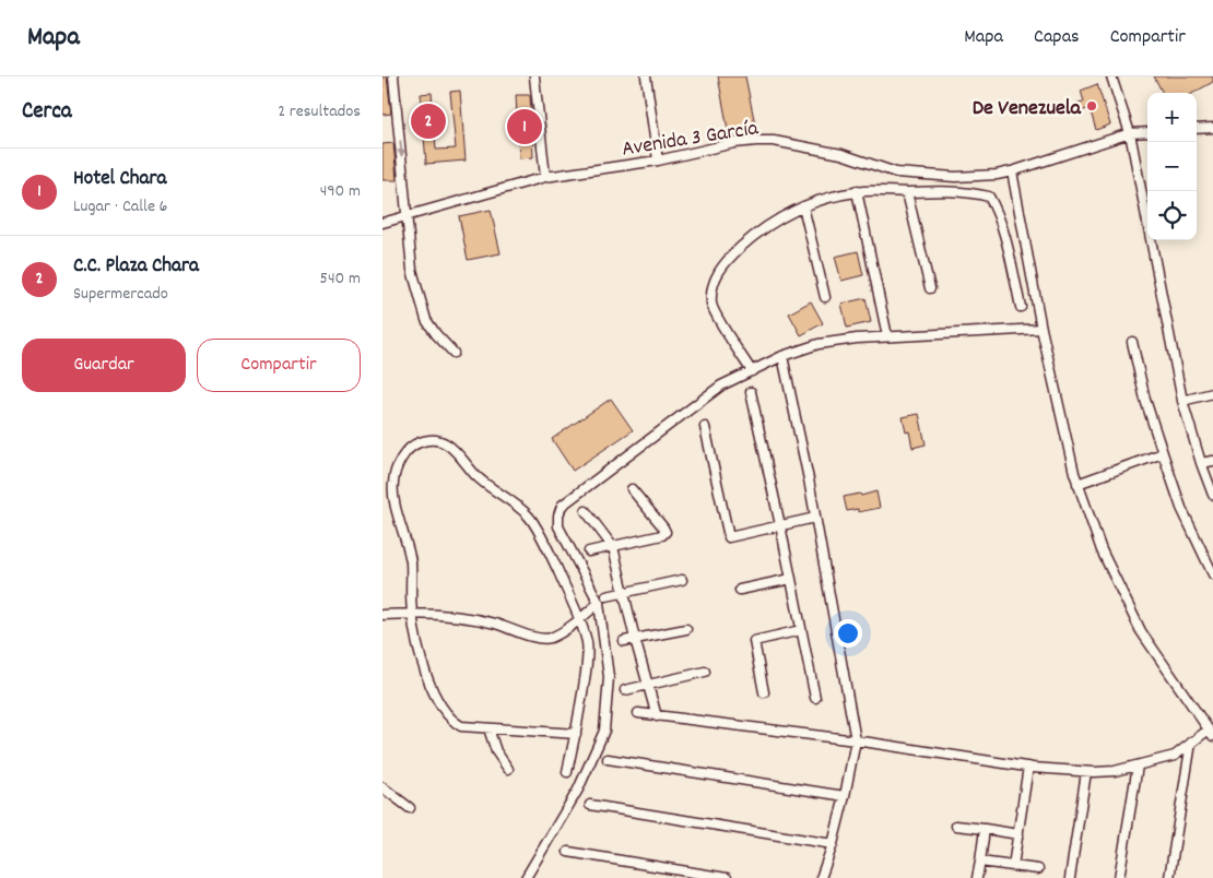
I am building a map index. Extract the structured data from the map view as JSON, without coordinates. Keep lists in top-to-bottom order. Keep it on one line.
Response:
{"streets":{"street":["Avenida 3 García"]},"places":["De Venezuela"],"page":{"header":"Mapa","nav":["Mapa","Capas","Compartir"],"heading":["Cerca","2 resultados"],"map_buttons":["+","−"],"pins":["2","1"],"list":[{"mark":"1","name":"Hotel Chara","note":"Lugar · Calle 6","value":"490 m"},{"mark":"2","name":"C.C. Plaza Chara","note":"Supermercado","value":"540 m"}],"buttons":["Guardar","Compartir"]}}
